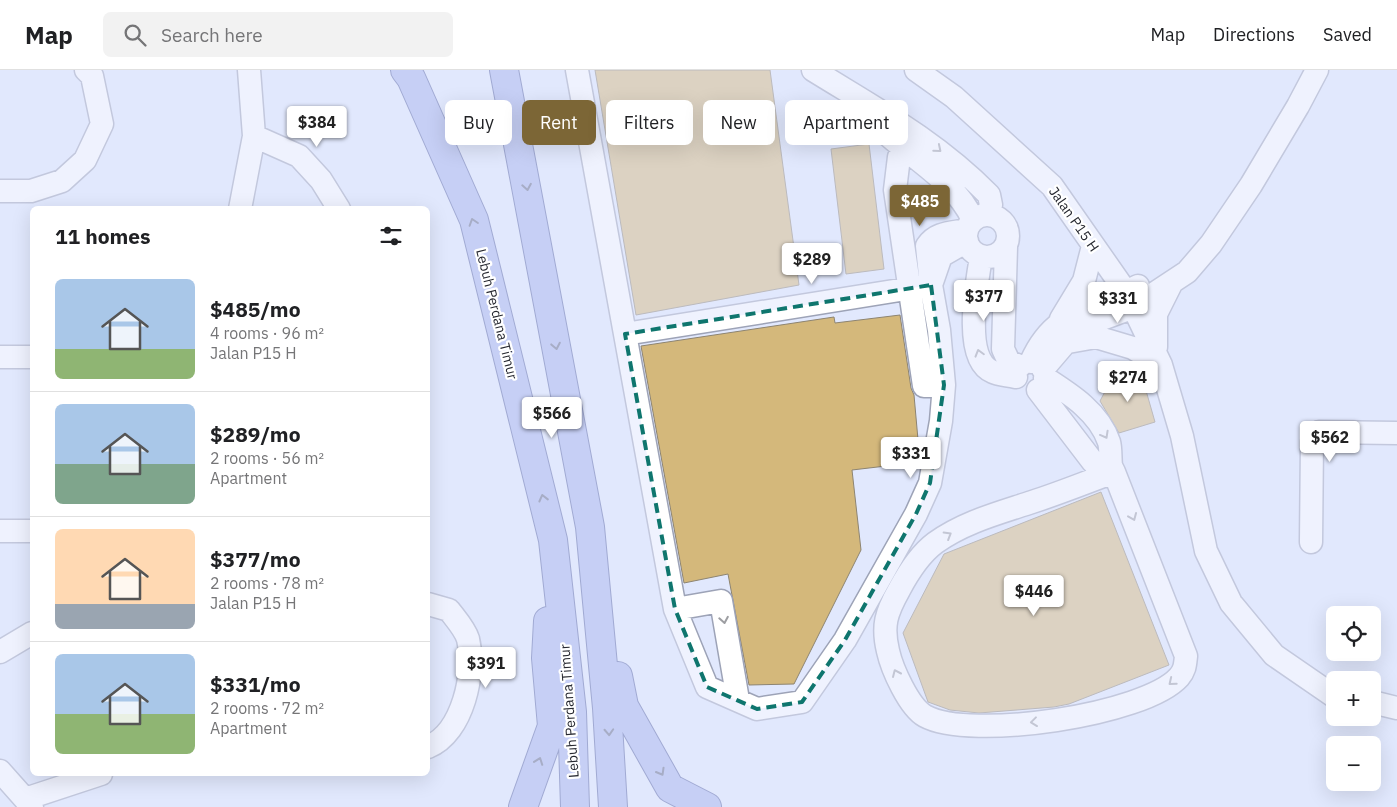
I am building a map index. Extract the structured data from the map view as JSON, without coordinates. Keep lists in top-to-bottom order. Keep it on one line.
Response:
{"streets":{"main road":["Lebuh Perdana Timur"],"street":["Jalan P15 H"]},"page":{"header":"Map","search":"Search here","nav":["Map","Directions","Saved"],"chip":["Buy","Rent","Filters","New","Apartment"],"price":["$384","$485","$289","$377","$331","$274","$566","$562","$331","$446","$391"],"heading":"11 homes","list":[{"name":"$485/mo","note":"4 rooms · 96 m² · Jalan P15 H"},{"name":"$289/mo","note":"2 rooms · 56 m² · Apartment"},{"name":"$377/mo","note":"2 rooms · 78 m² · Jalan P15 H"},{"name":"$331/mo","note":"2 rooms · 72 m² · Apartment"}],"map_buttons":["+","−"]}}
